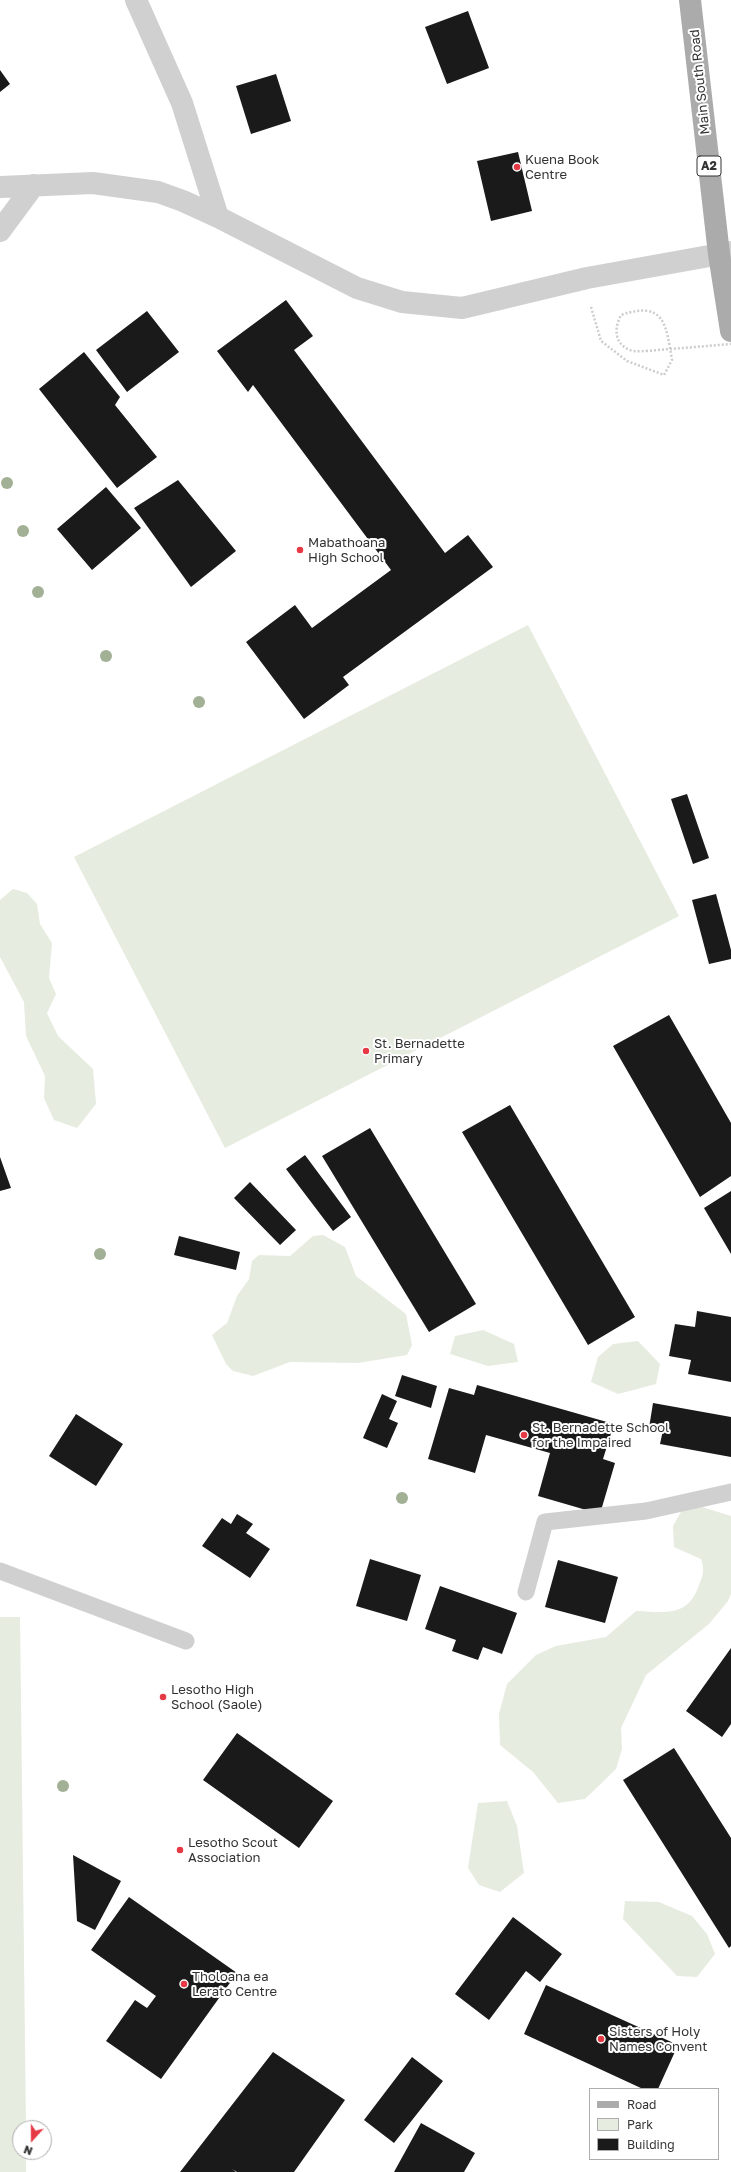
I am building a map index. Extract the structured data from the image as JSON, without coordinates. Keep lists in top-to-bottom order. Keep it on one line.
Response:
{"streets":{"main road":["Main South Road","A2"]},"places":["Kuena Book Centre","Mabathoana High School","St. Bernadette Primary","St. Bernadette School for the Impaired","Lesotho High School (Saole)","Lesotho Scout Association","Tholoana ea Lerato Centre","Sisters of Holy Names Convent"],"legend":["Road","Park","Building"],"north":"bottom"}
